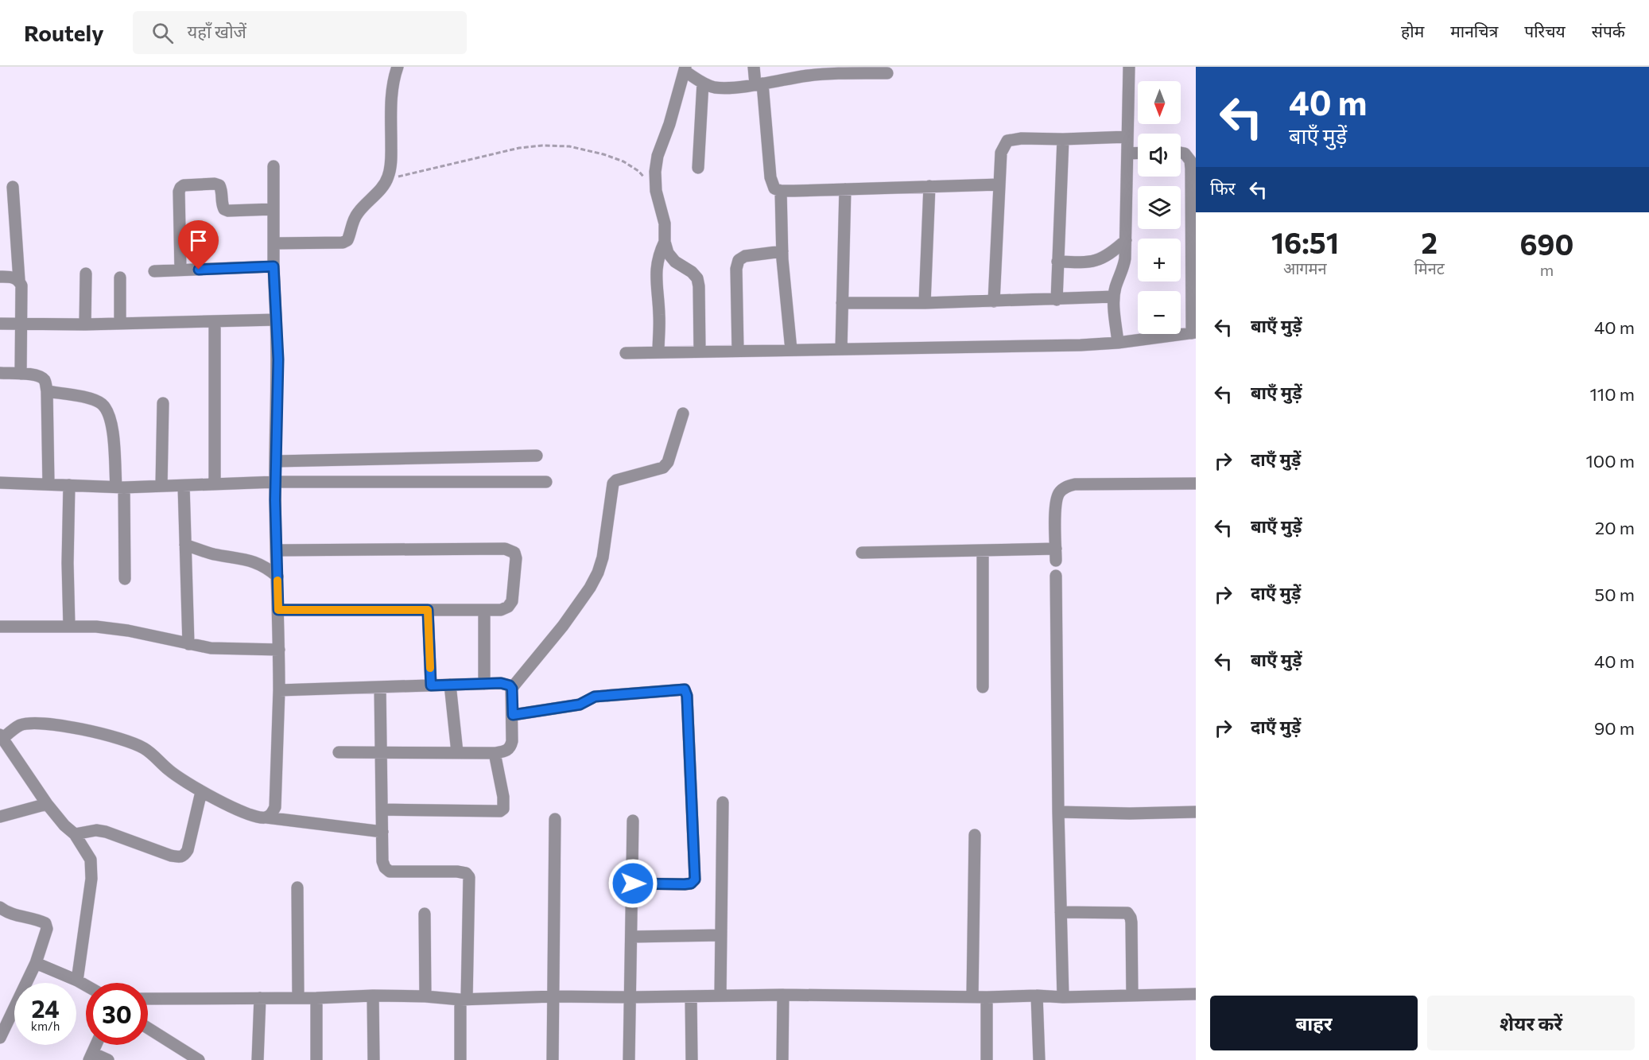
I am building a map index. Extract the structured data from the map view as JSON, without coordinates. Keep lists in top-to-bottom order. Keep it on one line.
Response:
{"north":"bottom","page":{"header":"Routely","search":"यहाँ खोजें","nav":["होम","मानचित्र","परिचय","संपर्क"],"turn":["40 m","बाएँ मुड़ें"],"map_buttons":["+","−"],"then":"फिर","eta":["16:51","आगमन","2","मिनट","690","m"],"list":[{"name":"बाएँ मुड़ें","value":"40 m"},{"name":"बाएँ मुड़ें","value":"110 m"},{"name":"दाएँ मुड़ें","value":"100 m"},{"name":"बाएँ मुड़ें","value":"20 m"},{"name":"दाएँ मुड़ें","value":"50 m"},{"name":"बाएँ मुड़ें","value":"40 m"},{"name":"दाएँ मुड़ें","value":"90 m"}],"speed":"24 km/h","limit":"30","buttons":["बाहर","शेयर करें"]}}
